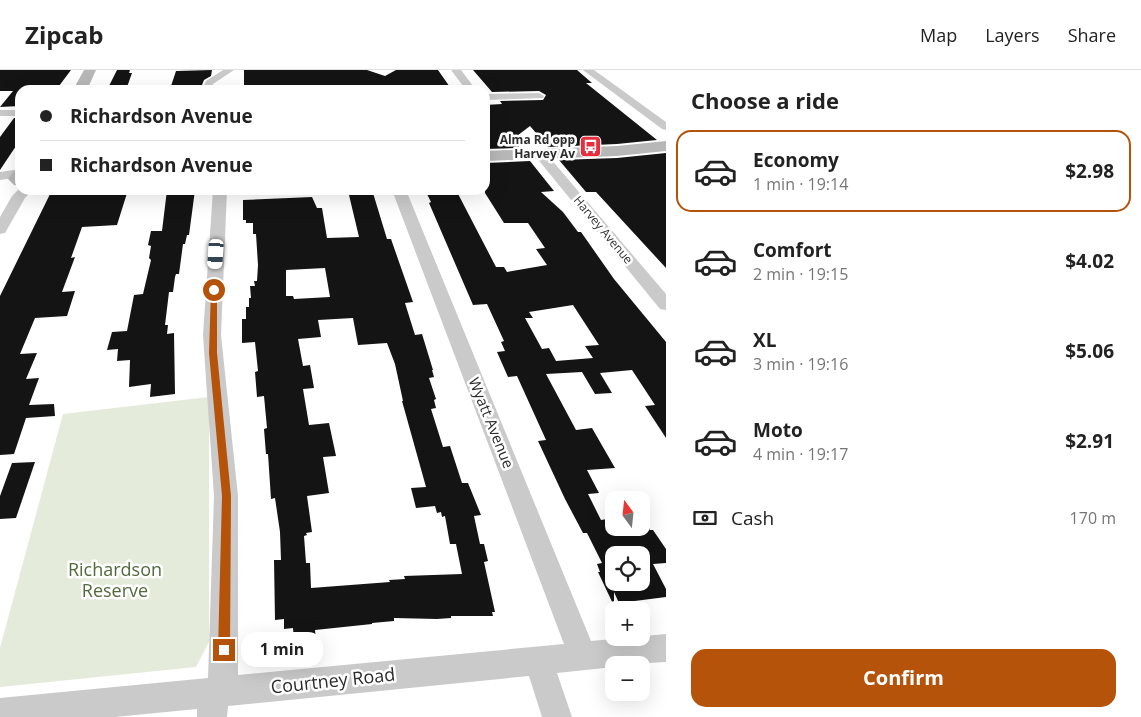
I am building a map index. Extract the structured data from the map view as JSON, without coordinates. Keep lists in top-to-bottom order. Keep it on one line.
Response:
{"streets":{"street":["Harvey Avenue","Wyatt Avenue","Courtney Road"]},"crossings":[["Wyatt Avenue","Courtney Road"]],"parks":["Richardson Reserve"],"places":{"bus stop":["Alma Rd opp Harvey Av"]},"north":"top","page":{"header":"Zipcab","nav":["Map","Layers","Share"],"heading":"Choose a ride","banner":["Richardson Avenue","Richardson Avenue"],"list":[{"name":"Economy","note":"1 min · 19:14","value":"$2.98"},{"name":"Comfort","note":"2 min · 19:15","value":"$4.02"},{"name":"XL","note":"3 min · 19:16","value":"$5.06"},{"name":"Moto","note":"4 min · 19:17","value":"$2.91"}],"pay":["Cash","170 m"],"map_buttons":["+","−"],"bubble":"1 min","buttons":"Confirm"}}
